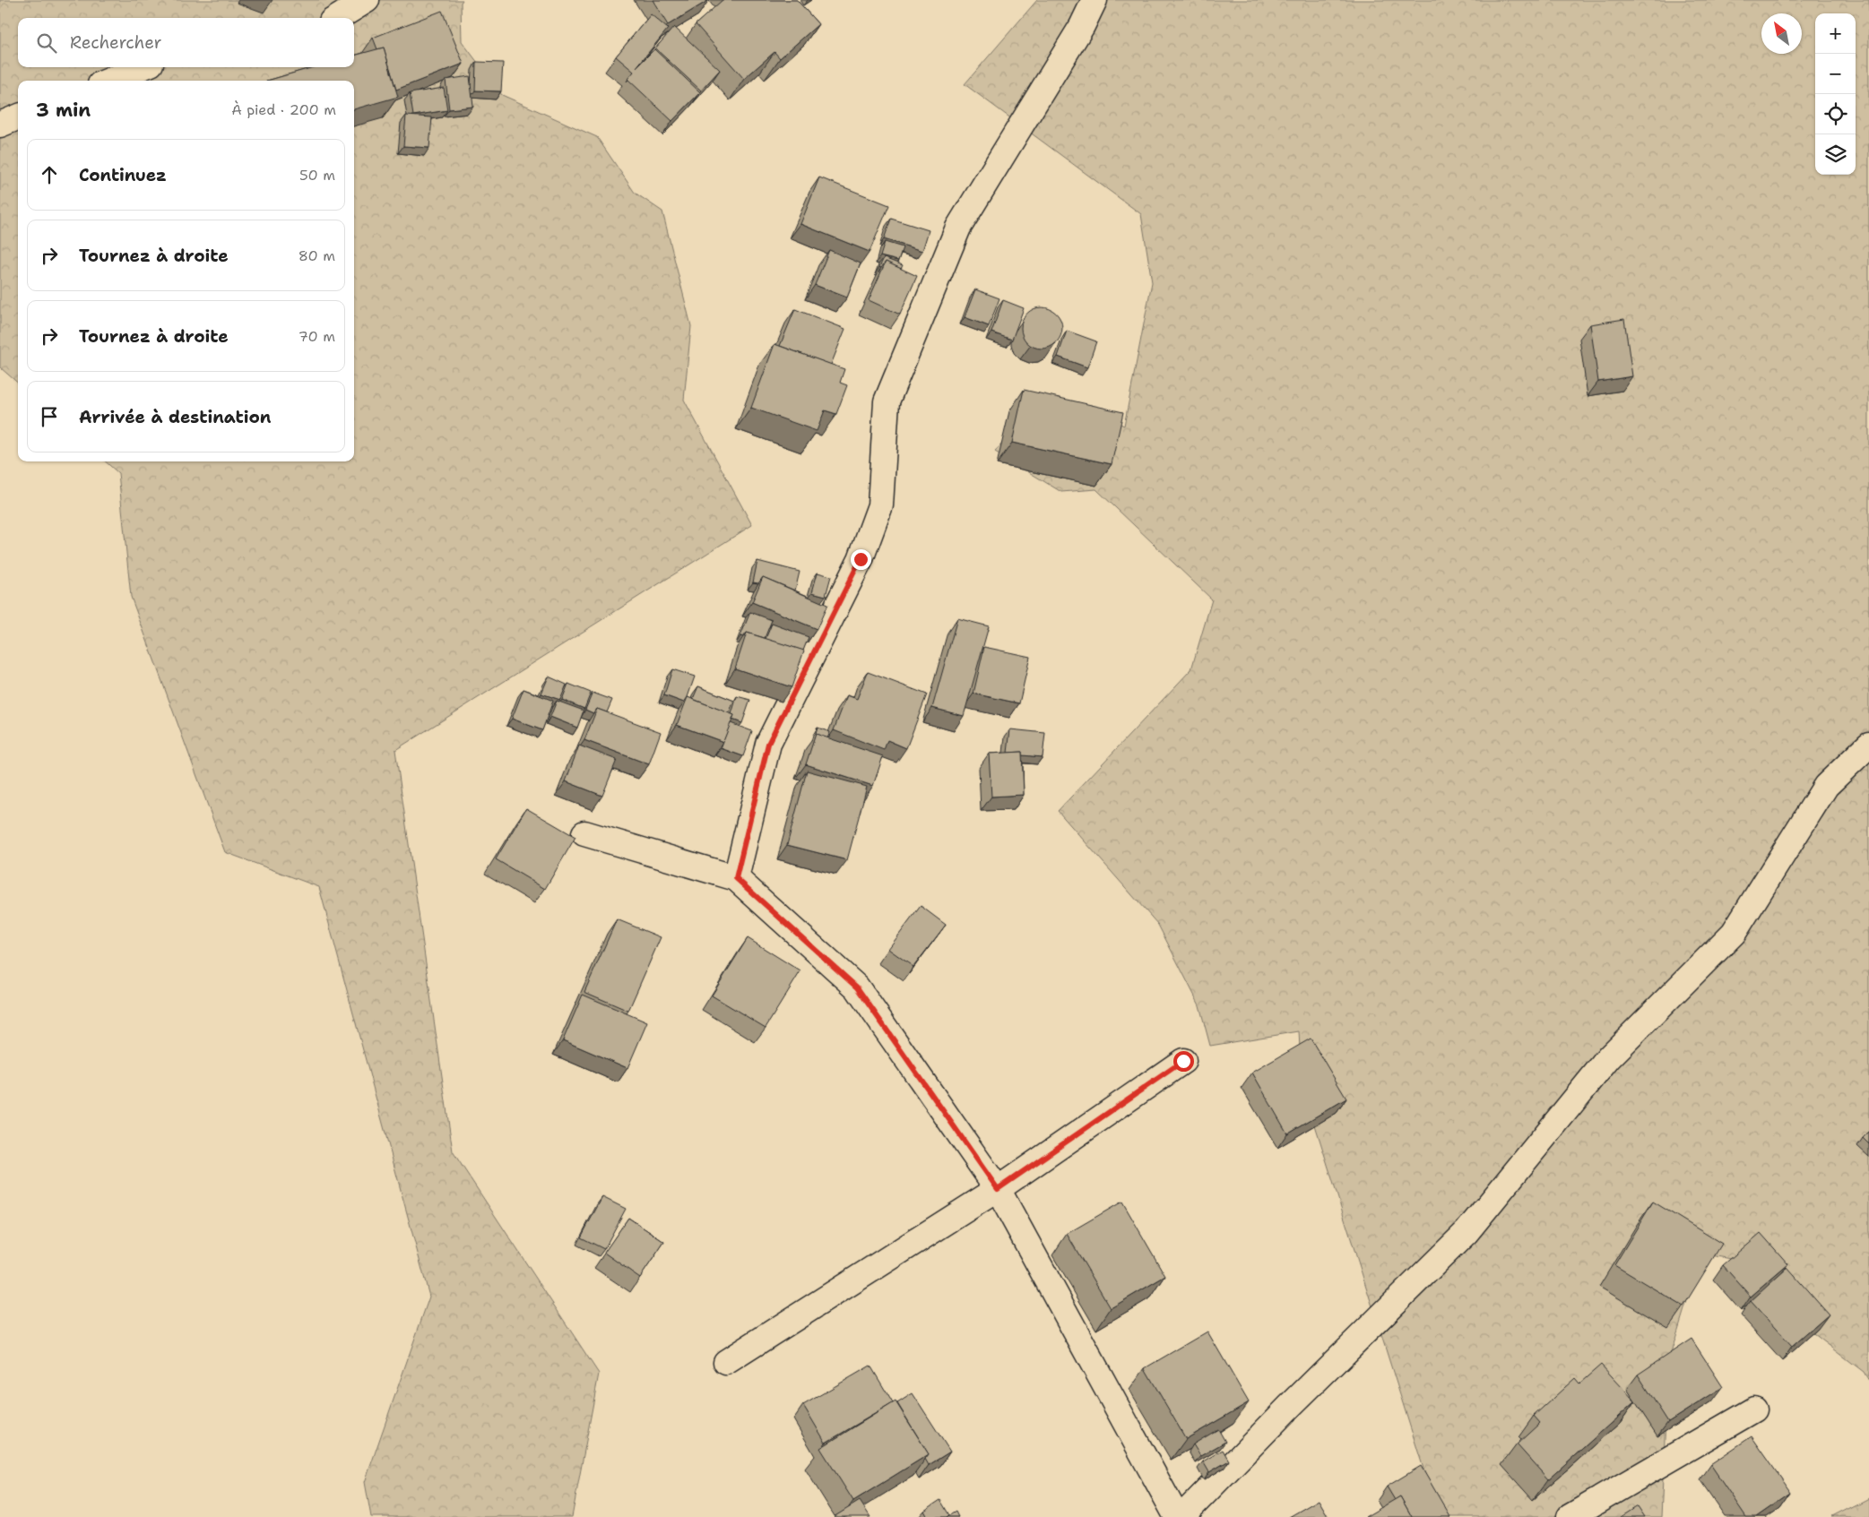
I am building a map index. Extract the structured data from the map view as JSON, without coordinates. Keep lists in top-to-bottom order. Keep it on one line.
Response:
{"north":"top left","page":{"map_buttons":["+","−"],"search":"Rechercher","heading":["3 min","À pied · 200 m"],"list":[["Continuez","50 m"],["Tournez à droite","80 m"],["Tournez à droite","70 m"],"Arrivée à destination"]}}
